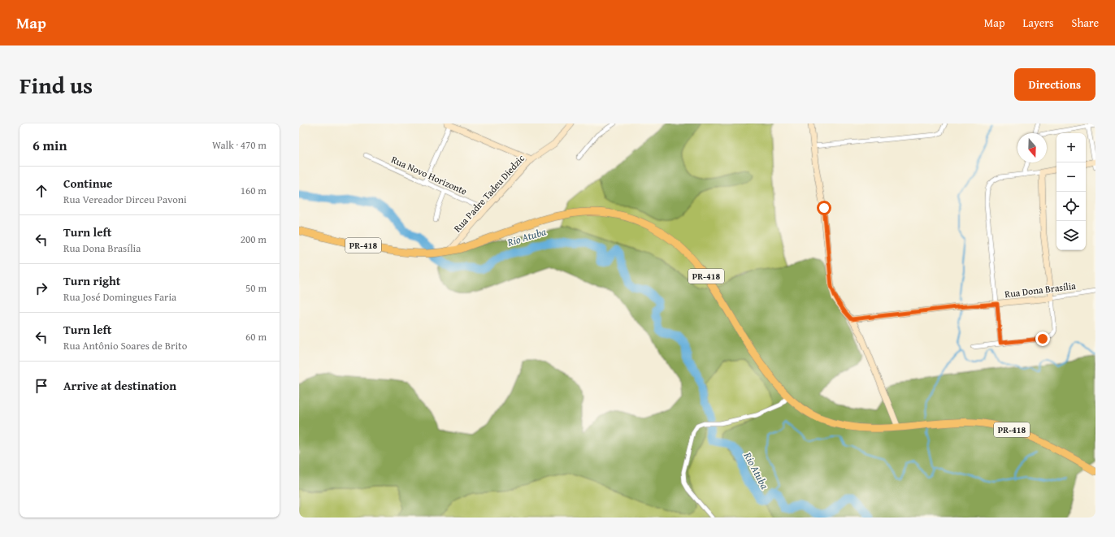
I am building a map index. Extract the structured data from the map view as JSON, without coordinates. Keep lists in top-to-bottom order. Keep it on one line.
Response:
{"streets":{"highway":["PR-418"],"street":["Rua Novo Horizonte","Rua Padre Tadeu Diedzic","Rua Dona Brasília"]},"crossings":[["Rua Novo Horizonte","Rua Padre Tadeu Diedzic"],["Rua Padre Tadeu Diedzic","PR-418"]],"water":["Rio Atuba"],"north":"bottom","page":{"header":"Map","nav":["Map","Layers","Share"],"title":"Find us","buttons":"Directions","heading":["6 min","Walk · 470 m"],"map_buttons":["+","−"],"list":[["Continue","Rua Vereador Dirceu Pavoni","160 m"],["Turn left","Rua Dona Brasília","200 m"],["Turn right","Rua José Domingues Faria","50 m"],["Turn left","Rua Antônio Soares de Brito","60 m"],"Arrive at destination"]}}
